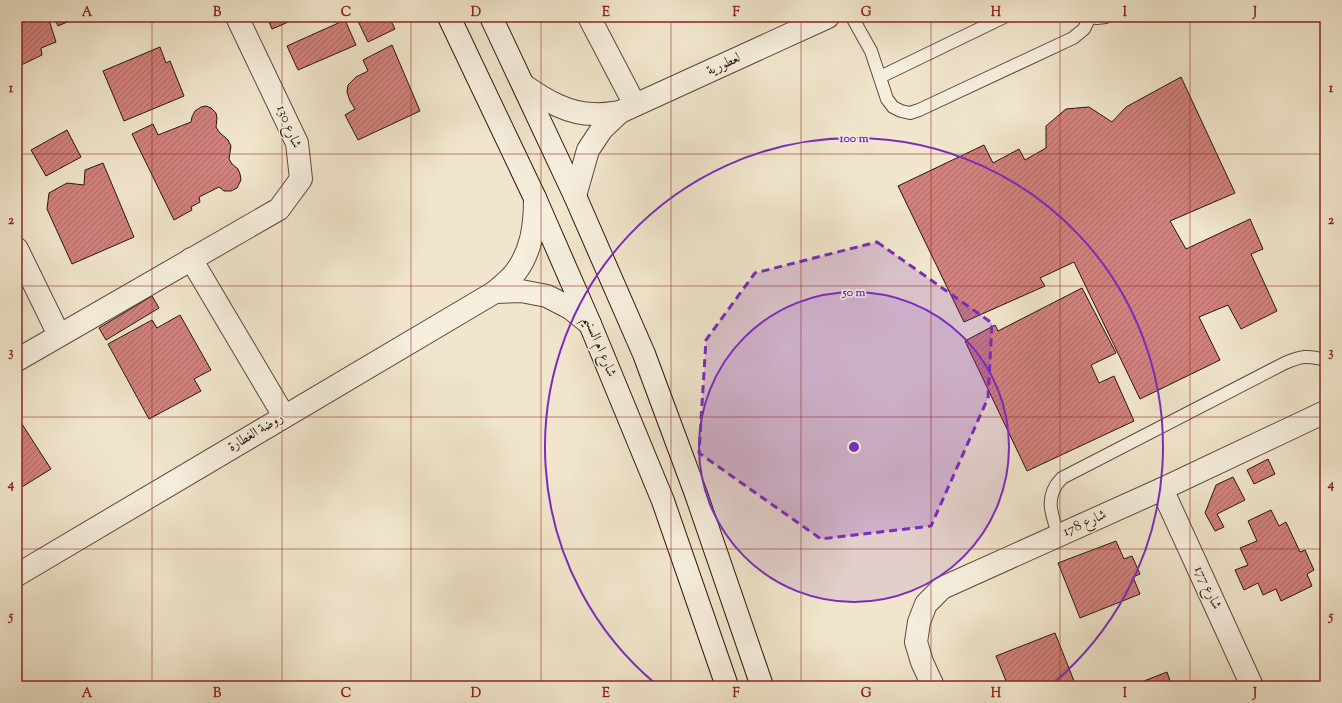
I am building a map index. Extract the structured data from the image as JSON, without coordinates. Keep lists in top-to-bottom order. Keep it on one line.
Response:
{"streets":{"street":["لعطورية","شارع 130","شارع ام السنيم","روضة الغطارة","شارع 178","شارع 177"]},"crossings":[["شارع ام السنيم","روضة الغطارة"],["شارع 178","شارع 177"]],"grid":{"columns":["A","B","C","D","E","F","G","H","I","J"],"rows":["1","2","3","4","5"]},"rings":["100 m","50 m"]}
